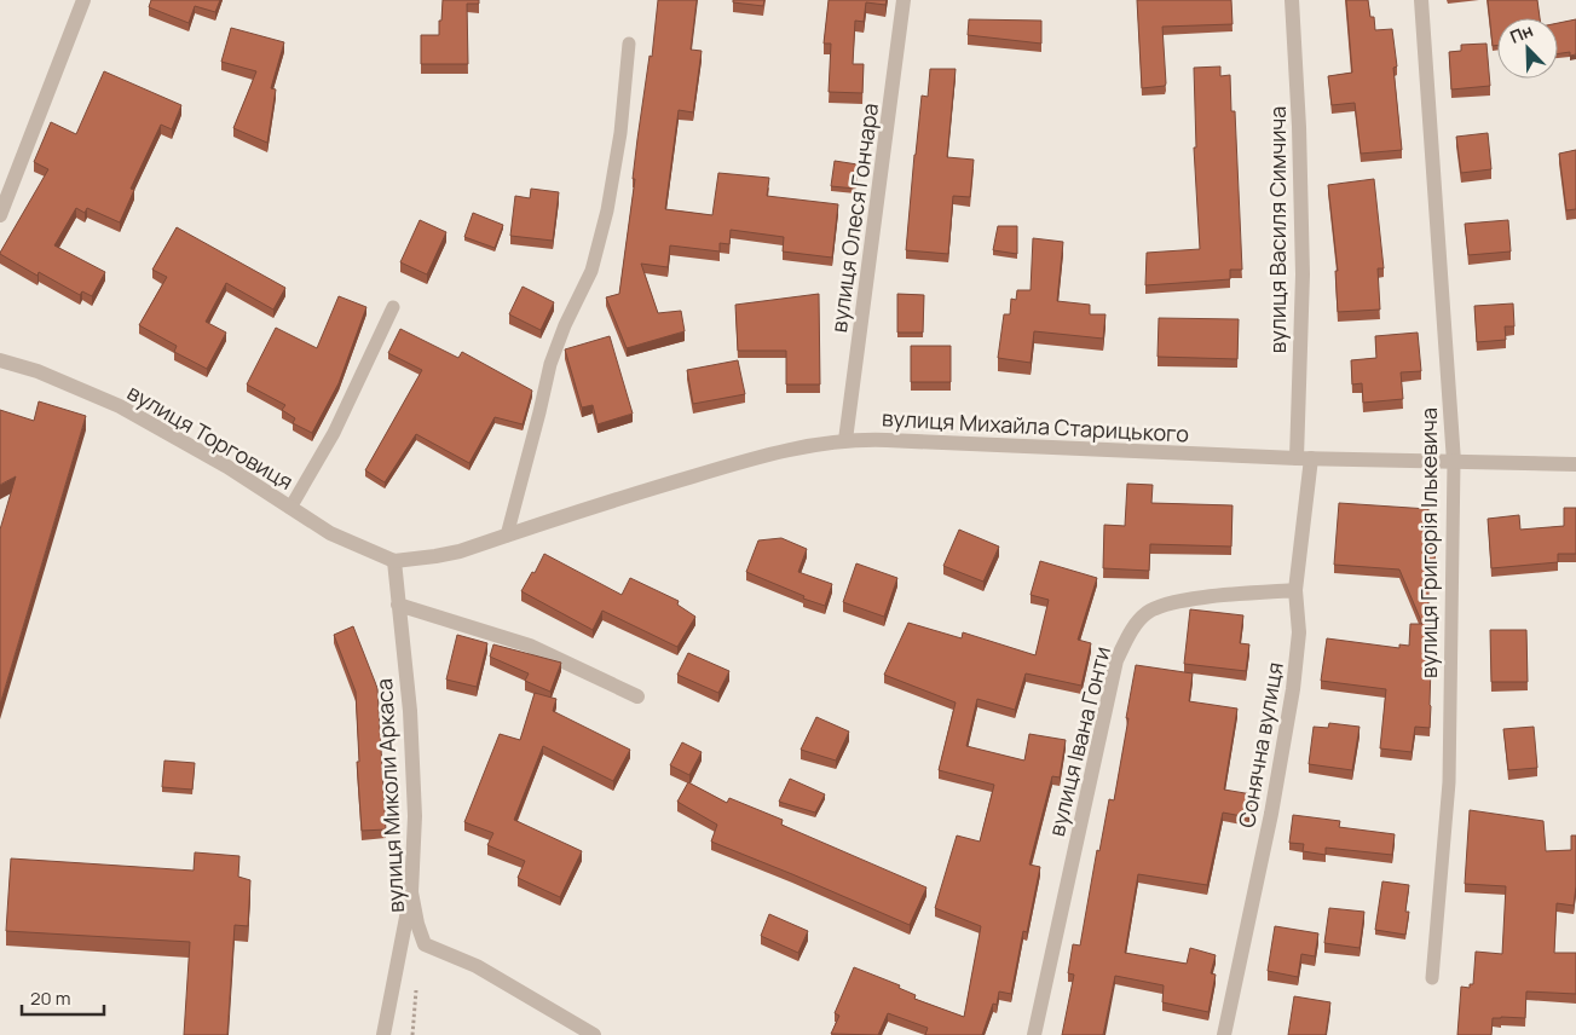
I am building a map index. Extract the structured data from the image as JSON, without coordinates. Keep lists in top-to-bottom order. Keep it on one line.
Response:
{"streets":{"street":["вулиця Олеся Гончара","вулиця Василя Симчича","вулиця Михайла Старицького","вулиця Торговиця","вулиця Григорія Ількевича","вулиця Івана Гонти","Сонячна вулиця","вулиця Миколи Аркаса"]},"crossings":[["вулиця Олеся Гончара","вулиця Михайла Старицького"],["вулиця Василя Симчича","вулиця Михайла Старицького"],["вулиця Василя Симчича","Сонячна вулиця"],["вулиця Михайла Старицького","вулиця Торговиця"],["вулиця Михайла Старицького","вулиця Григорія Ількевича"],["вулиця Михайла Старицького","Сонячна вулиця"],["вулиця Михайла Старицького","вулиця Миколи Аркаса"],["вулиця Торговиця","вулиця Миколи Аркаса"],["вулиця Івана Гонти","Сонячна вулиця"]],"scale_bar":"20 m","north":"top left"}
